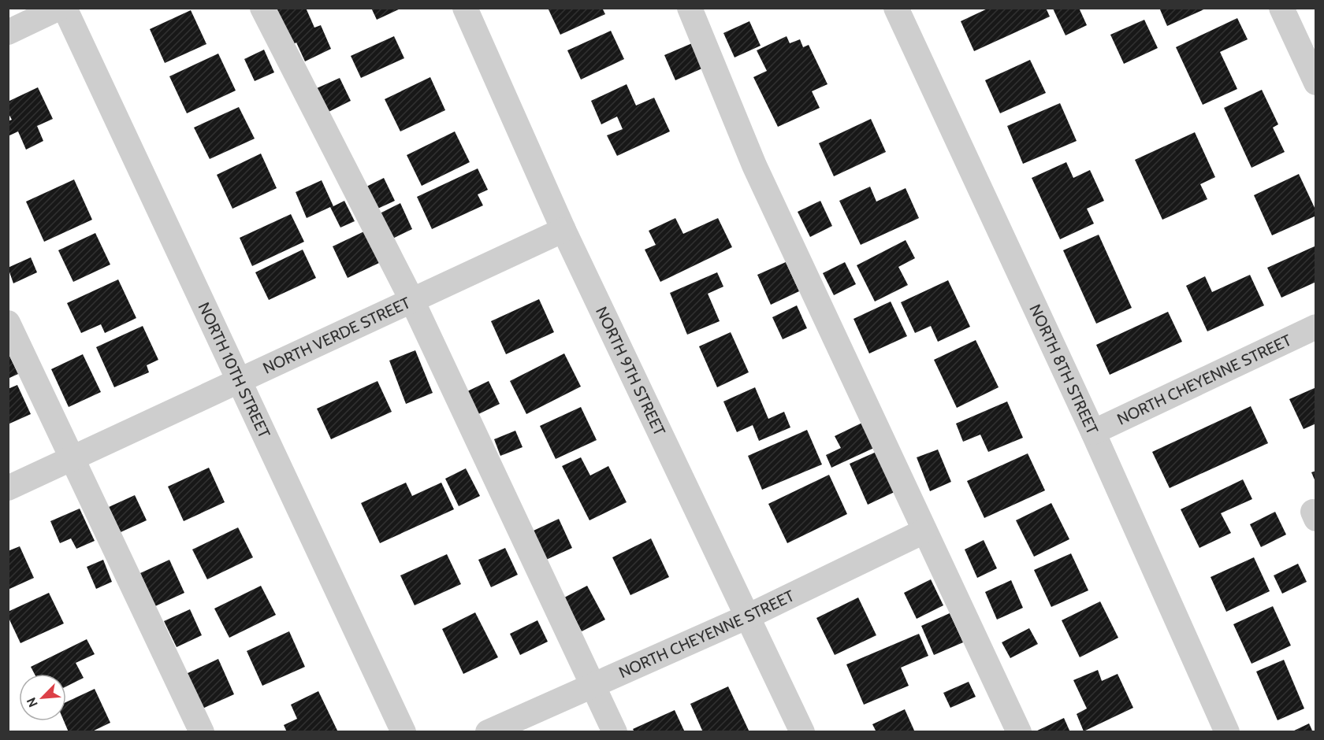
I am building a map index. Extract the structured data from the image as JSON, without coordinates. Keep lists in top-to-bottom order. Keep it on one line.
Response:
{"streets":{"street":["NORTH VERDE STREET","NORTH 10TH STREET","NORTH 8TH STREET","NORTH 9TH STREET","NORTH CHEYENNE STREET"]},"crossings":[["NORTH VERDE STREET","NORTH 10TH STREET"],["NORTH VERDE STREET","NORTH 9TH STREET"],["NORTH 8TH STREET","NORTH CHEYENNE STREET"],["NORTH 9TH STREET","NORTH CHEYENNE STREET"]],"north":"bottom left"}
